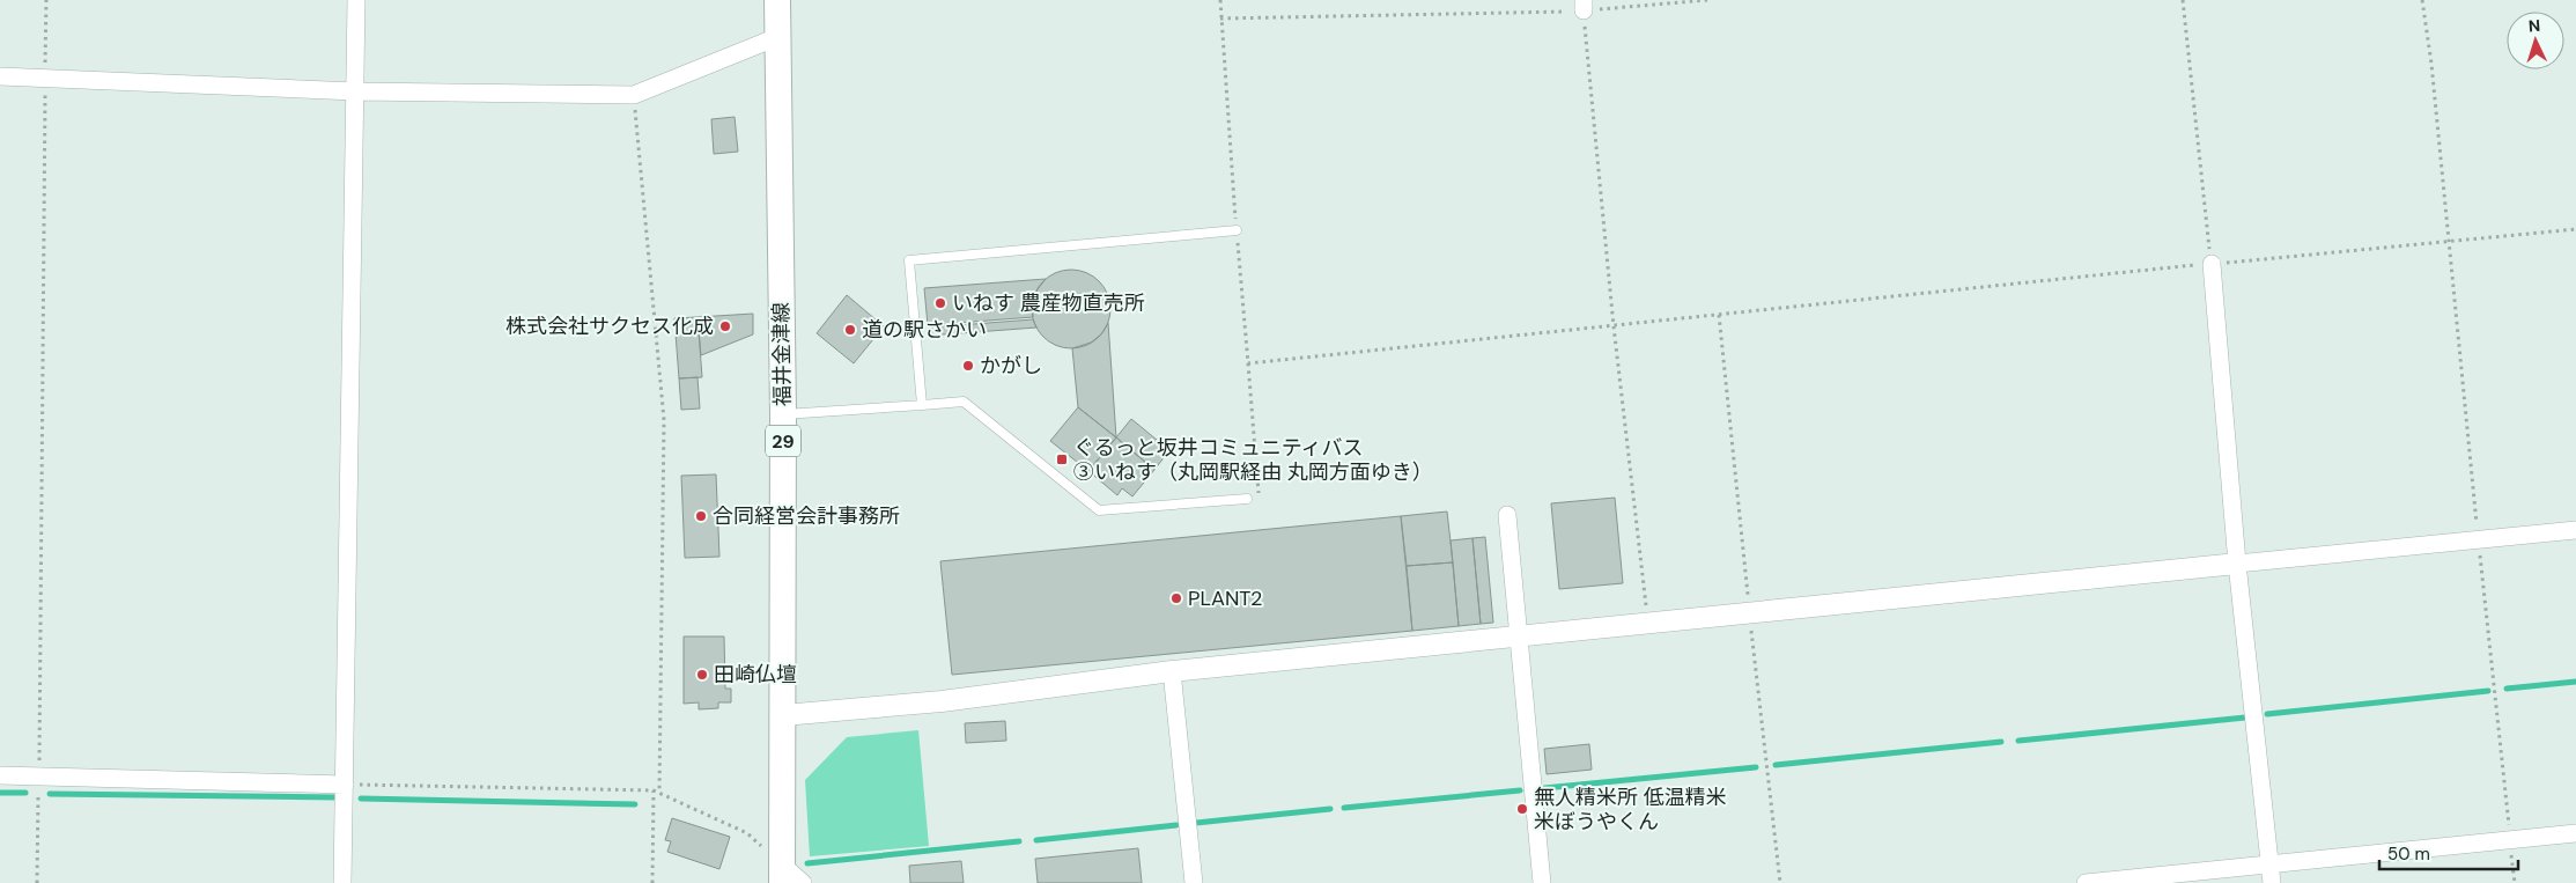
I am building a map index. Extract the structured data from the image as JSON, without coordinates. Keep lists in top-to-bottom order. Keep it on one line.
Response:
{"streets":{"main road":["福井金津線","29"]},"places":{"other":["いねす 農産物直売所","株式会社サクセス化成","道の駅さかい","かがし","合同経営会計事務所","PLANT2","田崎仏壇","無人精米所 低温精米 米ぼうやくん"],"transit":["ぐるっと坂井コミュニティバス ③いねす（丸岡駅経由 丸岡方面ゆき）"]},"scale_bar":"50 m","north":"top"}
